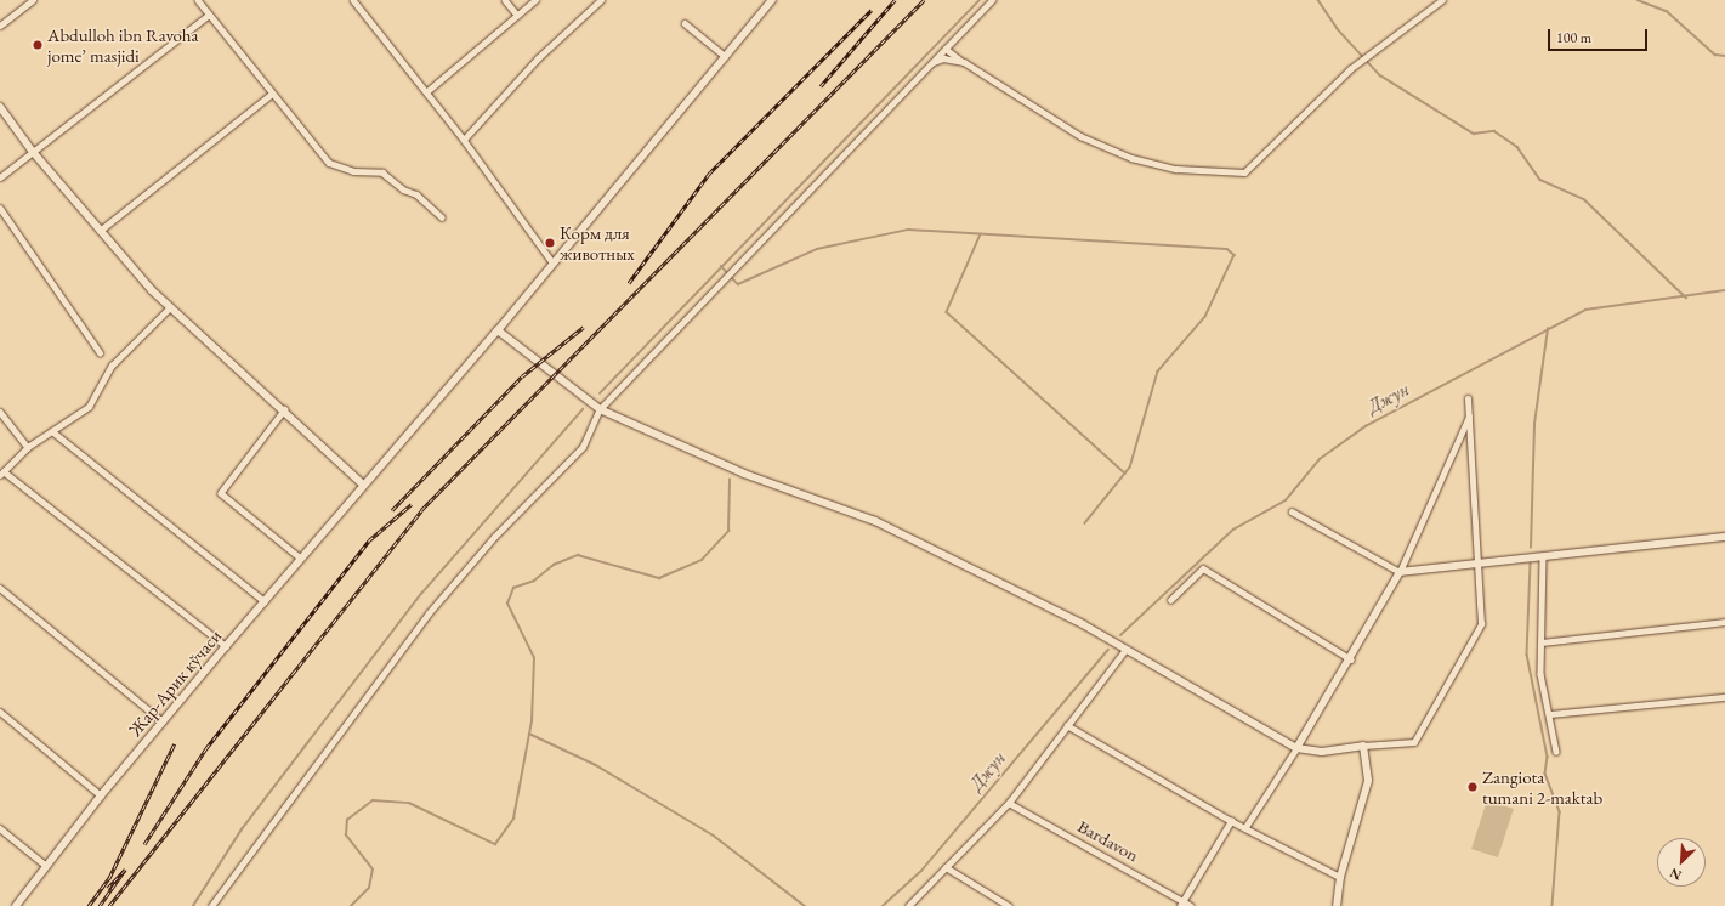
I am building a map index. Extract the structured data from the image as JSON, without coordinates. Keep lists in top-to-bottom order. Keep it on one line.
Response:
{"streets":{"main road":["Жар-Арик кўчаси"],"street":["Bardavon"]},"water":["Джун"],"places":["Abdulloh ibn Ravoha jome’ masjidi","Корм для животных","Zangiota tumani 2-maktab"],"scale_bar":"100 m","north":"bottom left"}
